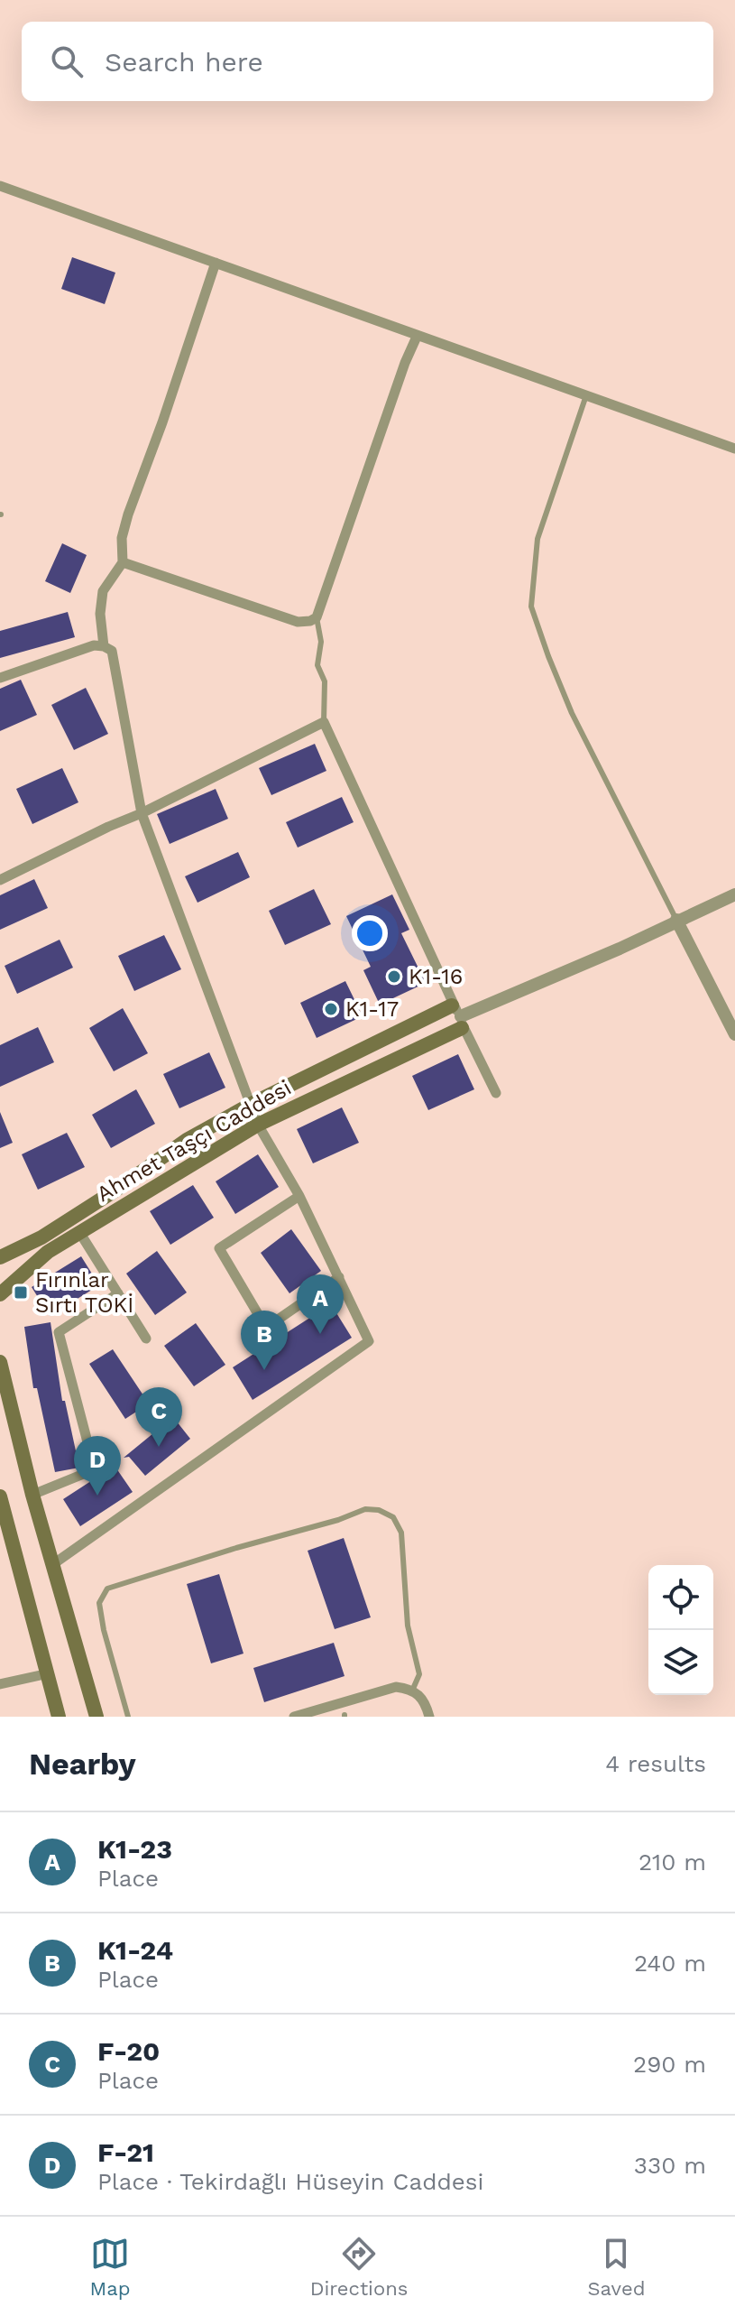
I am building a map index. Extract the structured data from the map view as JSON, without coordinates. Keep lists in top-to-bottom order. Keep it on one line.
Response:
{"streets":{"main road":["Ahmet Taşçı Caddesi"]},"places":{"other":["K1-16","K1-17"],"transit":["Fırınlar Sırtı TOKİ"]},"page":{"search":"Search here","pins":["A","B","C","D"],"heading":["Nearby","4 results"],"list":[{"mark":"A","name":"K1-23","note":"Place","value":"210 m"},{"mark":"B","name":"K1-24","note":"Place","value":"240 m"},{"mark":"C","name":"F-20","note":"Place","value":"290 m"},{"mark":"D","name":"F-21","note":"Place · Tekirdağlı Hüseyin Caddesi","value":"330 m"}],"nav":["Map","Directions","Saved"]}}
